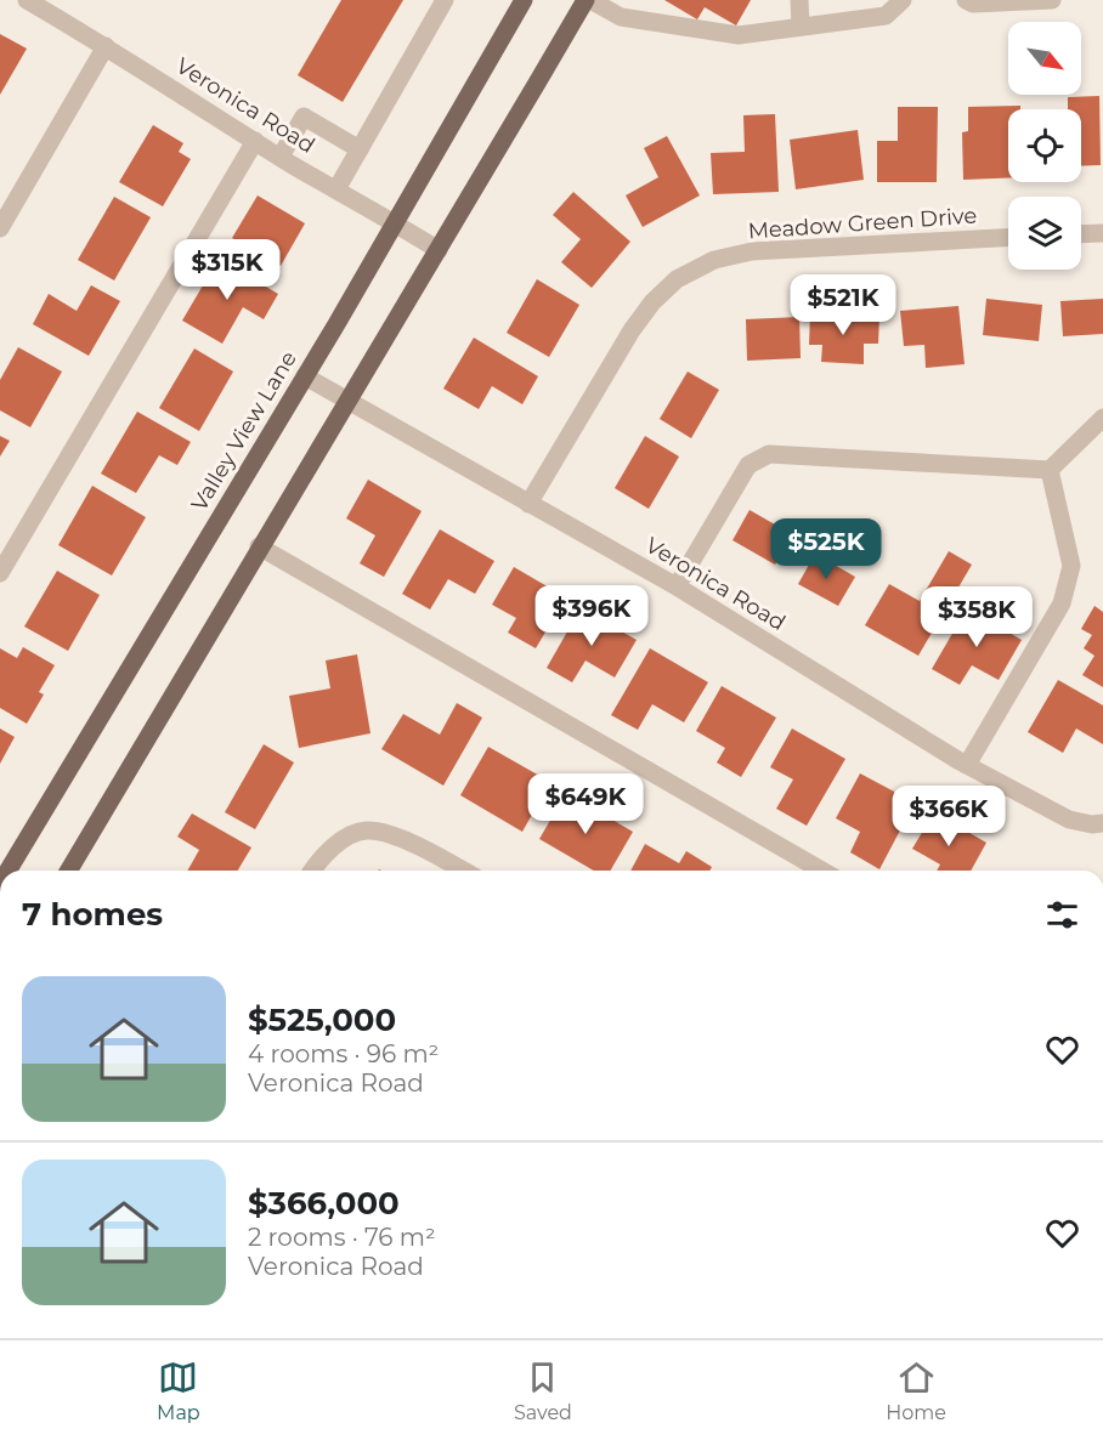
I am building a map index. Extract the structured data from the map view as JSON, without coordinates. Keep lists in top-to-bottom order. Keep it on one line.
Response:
{"streets":{"main road":["Valley View Lane"],"street":["Veronica Road","Meadow Green Drive"]},"crossings":[["Veronica Road","Meadow Green Drive"],["Veronica Road","Valley View Lane"]],"north":"bottom right","page":{"price":["$315K","$521K","$525K","$396K","$358K","$649K","$366K"],"heading":"7 homes","list":[{"name":"$525,000","note":"4 rooms · 96 m² · Veronica Road"},{"name":"$366,000","note":"2 rooms · 76 m² · Veronica Road"}],"tabs":["Map","Saved","Home"]}}
